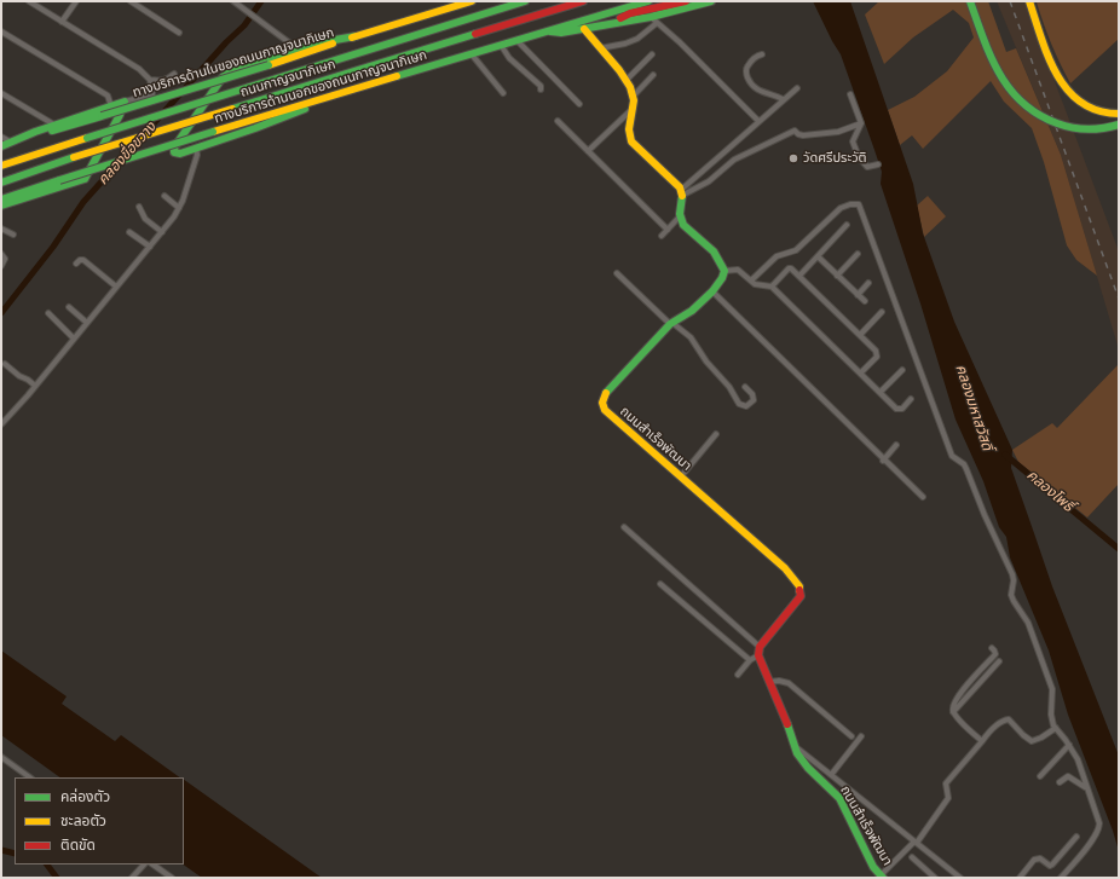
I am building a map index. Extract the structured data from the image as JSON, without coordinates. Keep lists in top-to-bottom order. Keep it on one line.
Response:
{"streets":{"main road":["ทางบริการด้านในของถนนกาญจนาภิเษก","ถนนกาญจนาภิเษก","ทางบริการด้านนอกของถนนกาญจนาภิเษก","ถนนสำเร็จพัฒนา"]},"water":["คลองขื่อขวาง","คลองมหาสวัสดิ์","คลองโพธิ์"],"places":["วัดศรีประวัติ"],"legend":["คล่องตัว","ชะลอตัว","ติดขัด"]}
